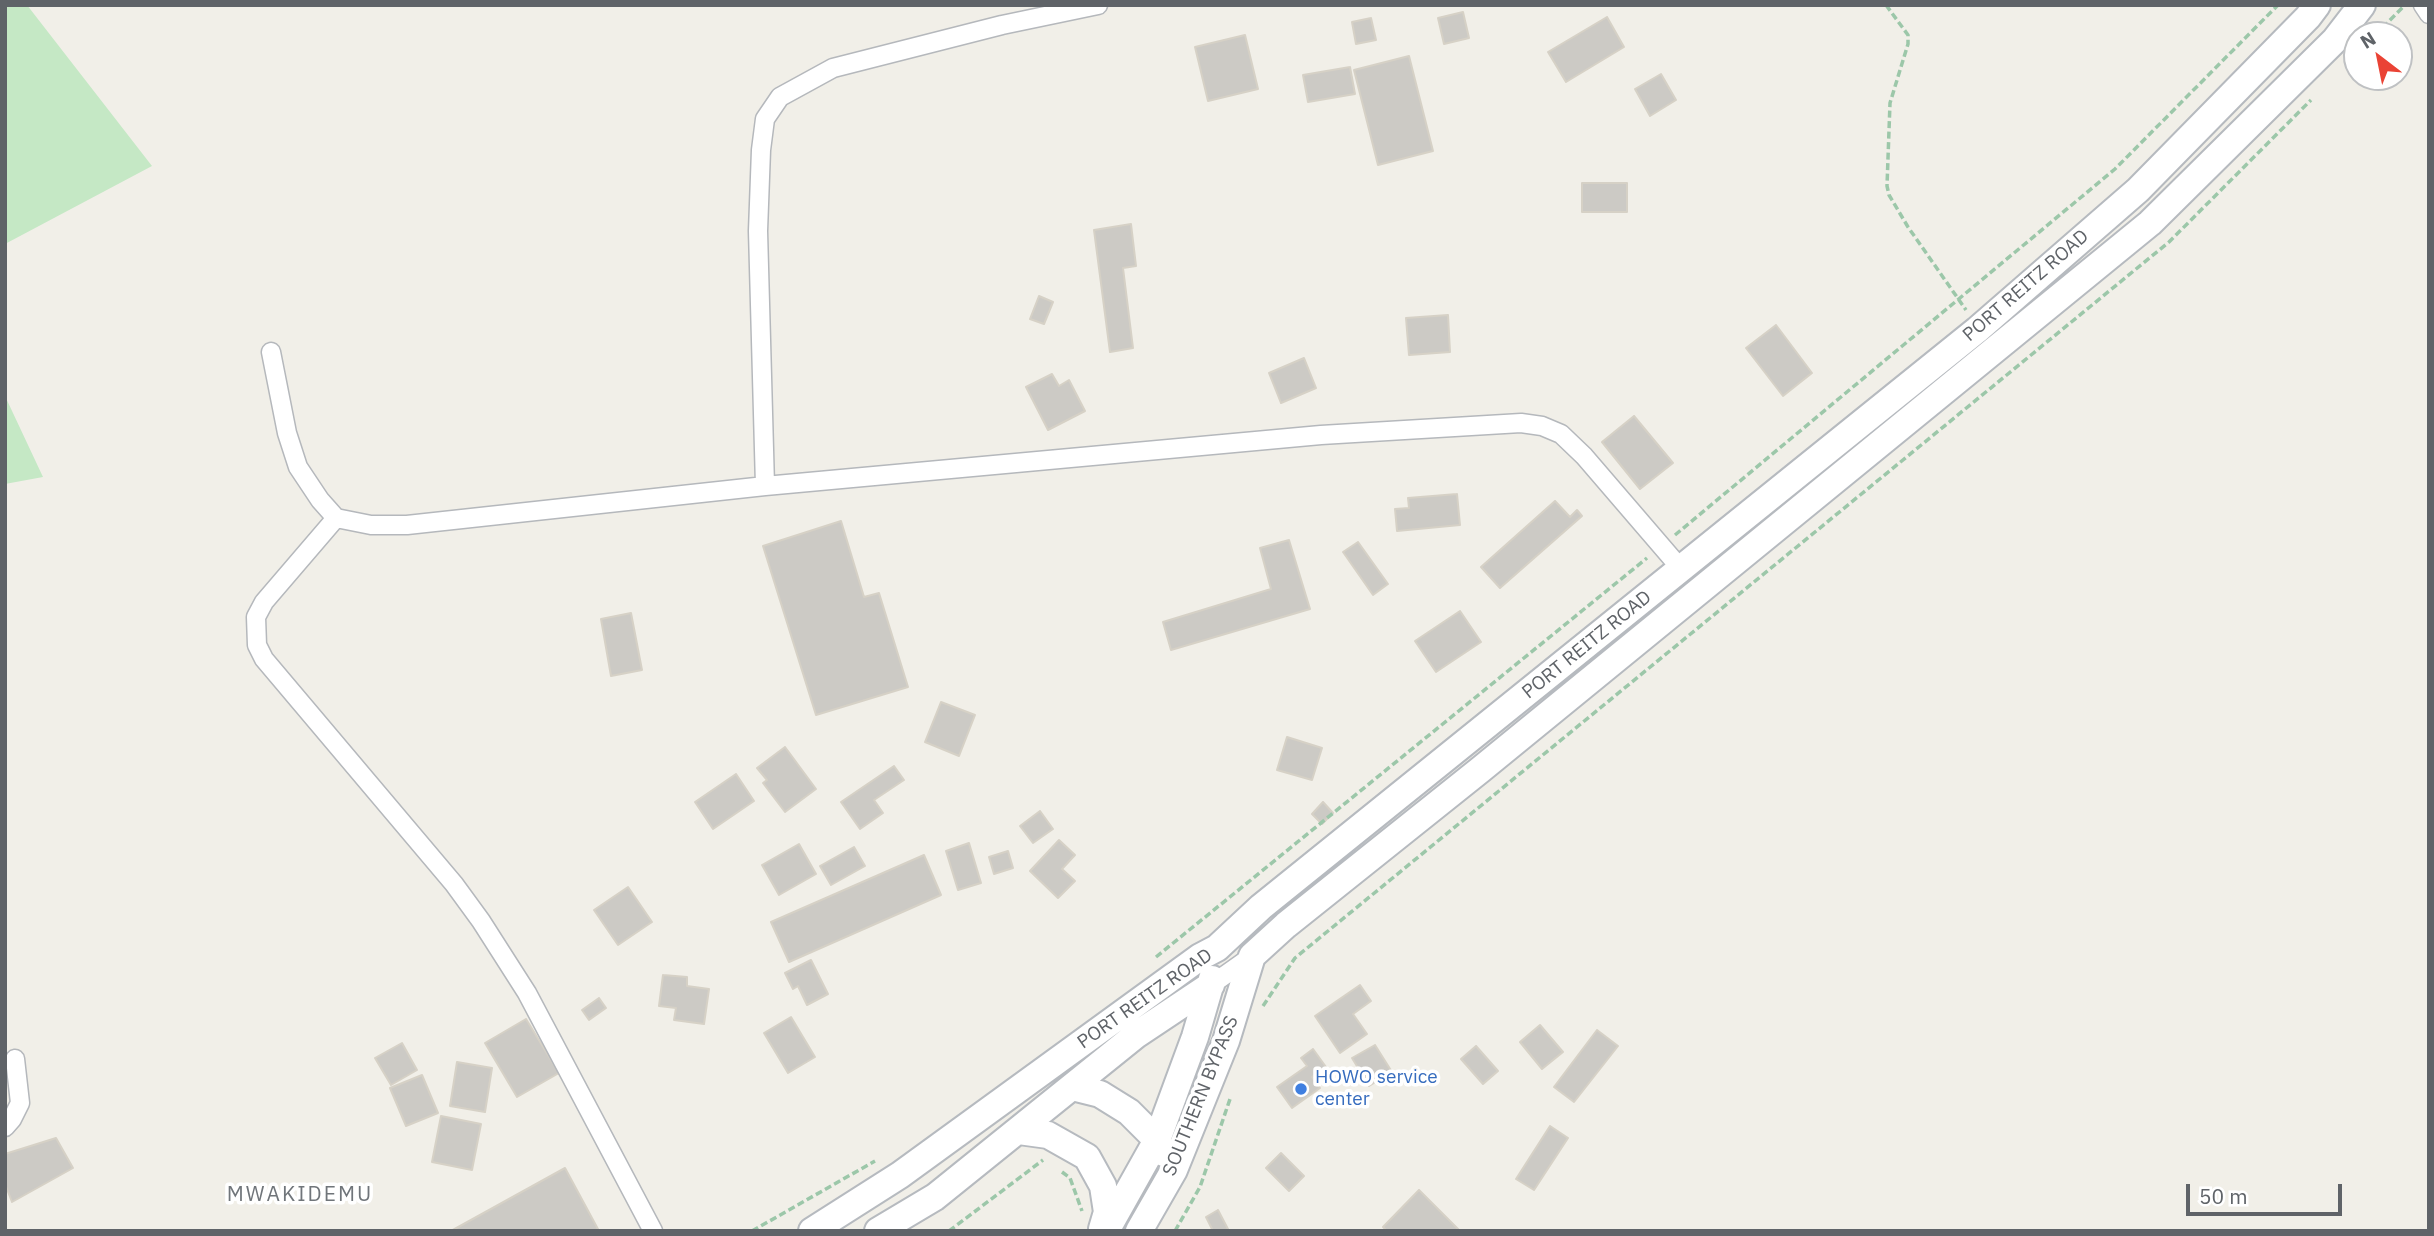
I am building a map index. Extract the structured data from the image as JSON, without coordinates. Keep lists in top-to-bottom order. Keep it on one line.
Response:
{"streets":{"main road":["PORT REITZ ROAD","SOUTHERN BYPASS"]},"crossings":[["PORT REITZ ROAD","SOUTHERN BYPASS"]],"districts":["MWAKIDEMU"],"places":["HOWO service center"],"scale_bar":"50 m","north":"top left"}
